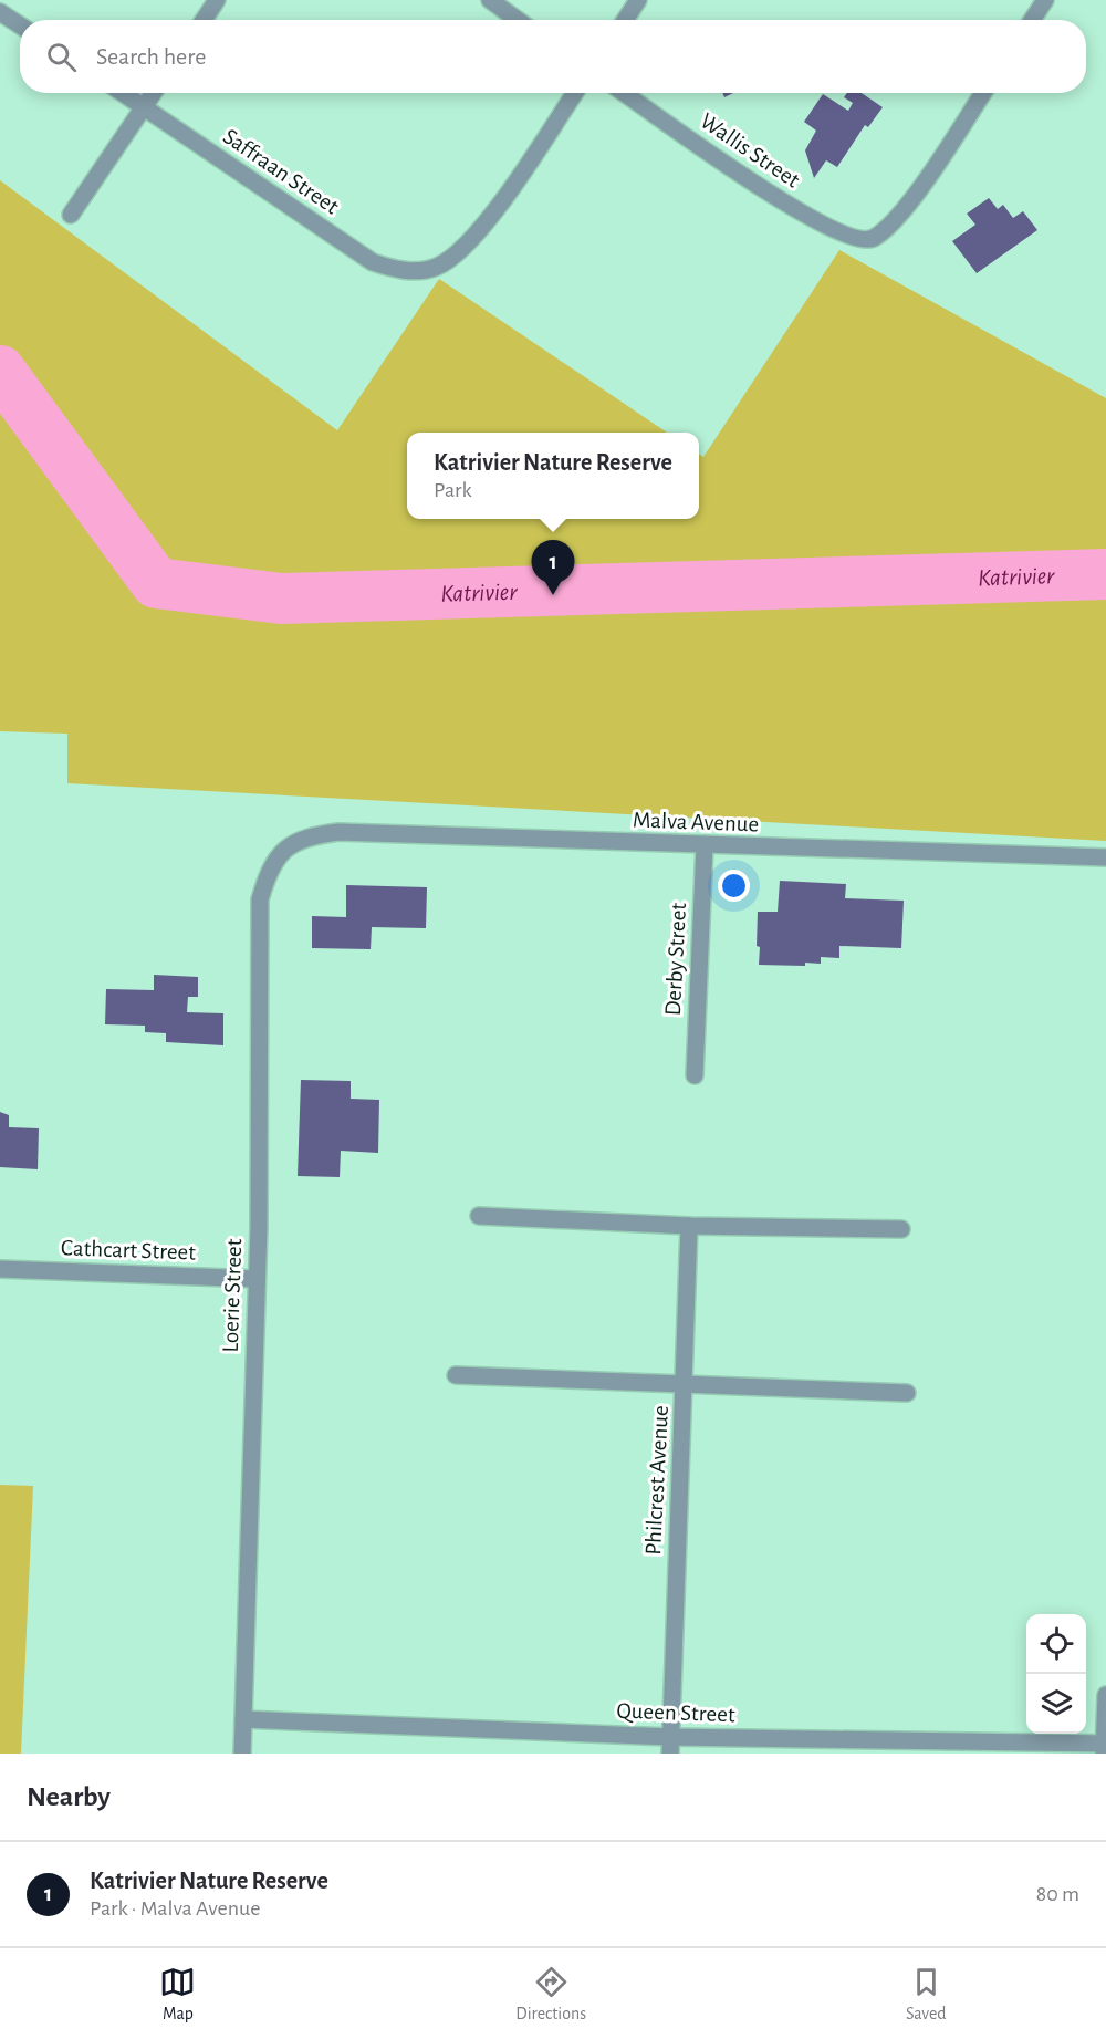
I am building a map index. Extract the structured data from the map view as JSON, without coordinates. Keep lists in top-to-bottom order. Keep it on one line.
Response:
{"streets":{"street":["Wallis Street","Saffraan Street","Malva Avenue","Derby Street","Cathcart Street","Loerie Street","Philcrest Avenue","Queen Street"]},"crossings":[["Malva Avenue","Derby Street"],["Malva Avenue","Loerie Street"],["Cathcart Street","Loerie Street"],["Loerie Street","Queen Street"],["Philcrest Avenue","Queen Street"]],"water":["Katrivier"],"page":{"search":"Search here","popup":["Katrivier Nature Reserve","Park"],"pins":"1","heading":"Nearby","list":[{"mark":"1","name":"Katrivier Nature Reserve","note":"Park · Malva Avenue","value":"80 m"}],"nav":["Map","Directions","Saved"]}}
